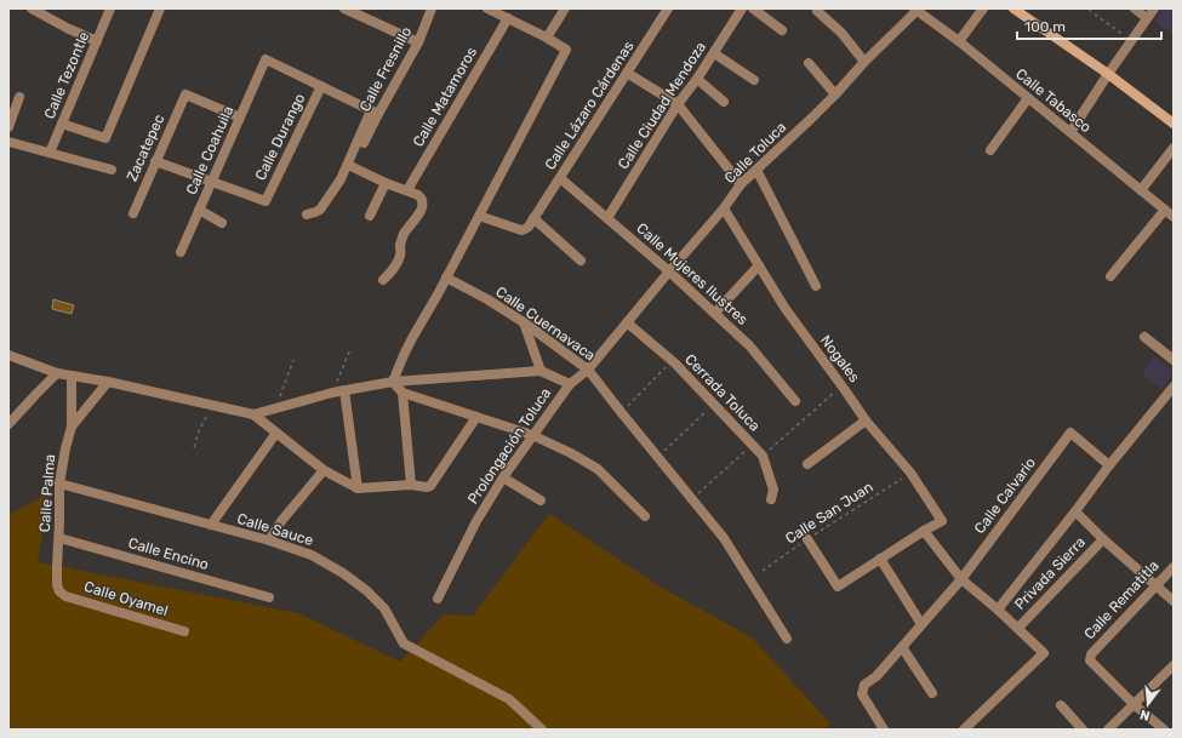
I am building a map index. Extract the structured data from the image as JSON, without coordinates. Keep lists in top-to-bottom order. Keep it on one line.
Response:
{"streets":{"street":["Calle Fresnillo","Calle Tezontle","Calle Matamoros","Calle Tabasco","Calle Lázaro Cárdenas","Calle Ciudad Mendoza","Calle Durango","Zacatepec","Calle Coahuila","Calle Toluca","Calle Mujeres Ilustres","Calle Cuernavaca","Nogales","Cerrada Toluca","Prolongación Toluca","Calle Palma","Calle Calvario","Calle Sauce","Calle Encino","Privada Sierra","Calle Oyamel","Calle Rematitla"],"path":["Calle San Juan"]},"crossings":[["Calle Tabasco","Calle Toluca"],["Calle Lázaro Cárdenas","Calle Mujeres Ilustres"],["Calle Ciudad Mendoza","Calle Mujeres Ilustres"],["Calle Durango","Calle Coahuila"],["Zacatepec","Calle Coahuila"],["Calle Toluca","Calle Mujeres Ilustres"],["Calle Toluca","Calle Cuernavaca"],["Calle Toluca","Nogales"],["Calle Toluca","Cerrada Toluca"],["Calle Toluca","Prolongación Toluca"],["Calle Cuernavaca","Prolongación Toluca"],["Nogales","Calle San Juan"],["Calle Palma","Calle Sauce"],["Calle Palma","Calle Encino"],["Calle Palma","Calle Oyamel"]],"scale_bar":"100 m","north":"bottom"}
